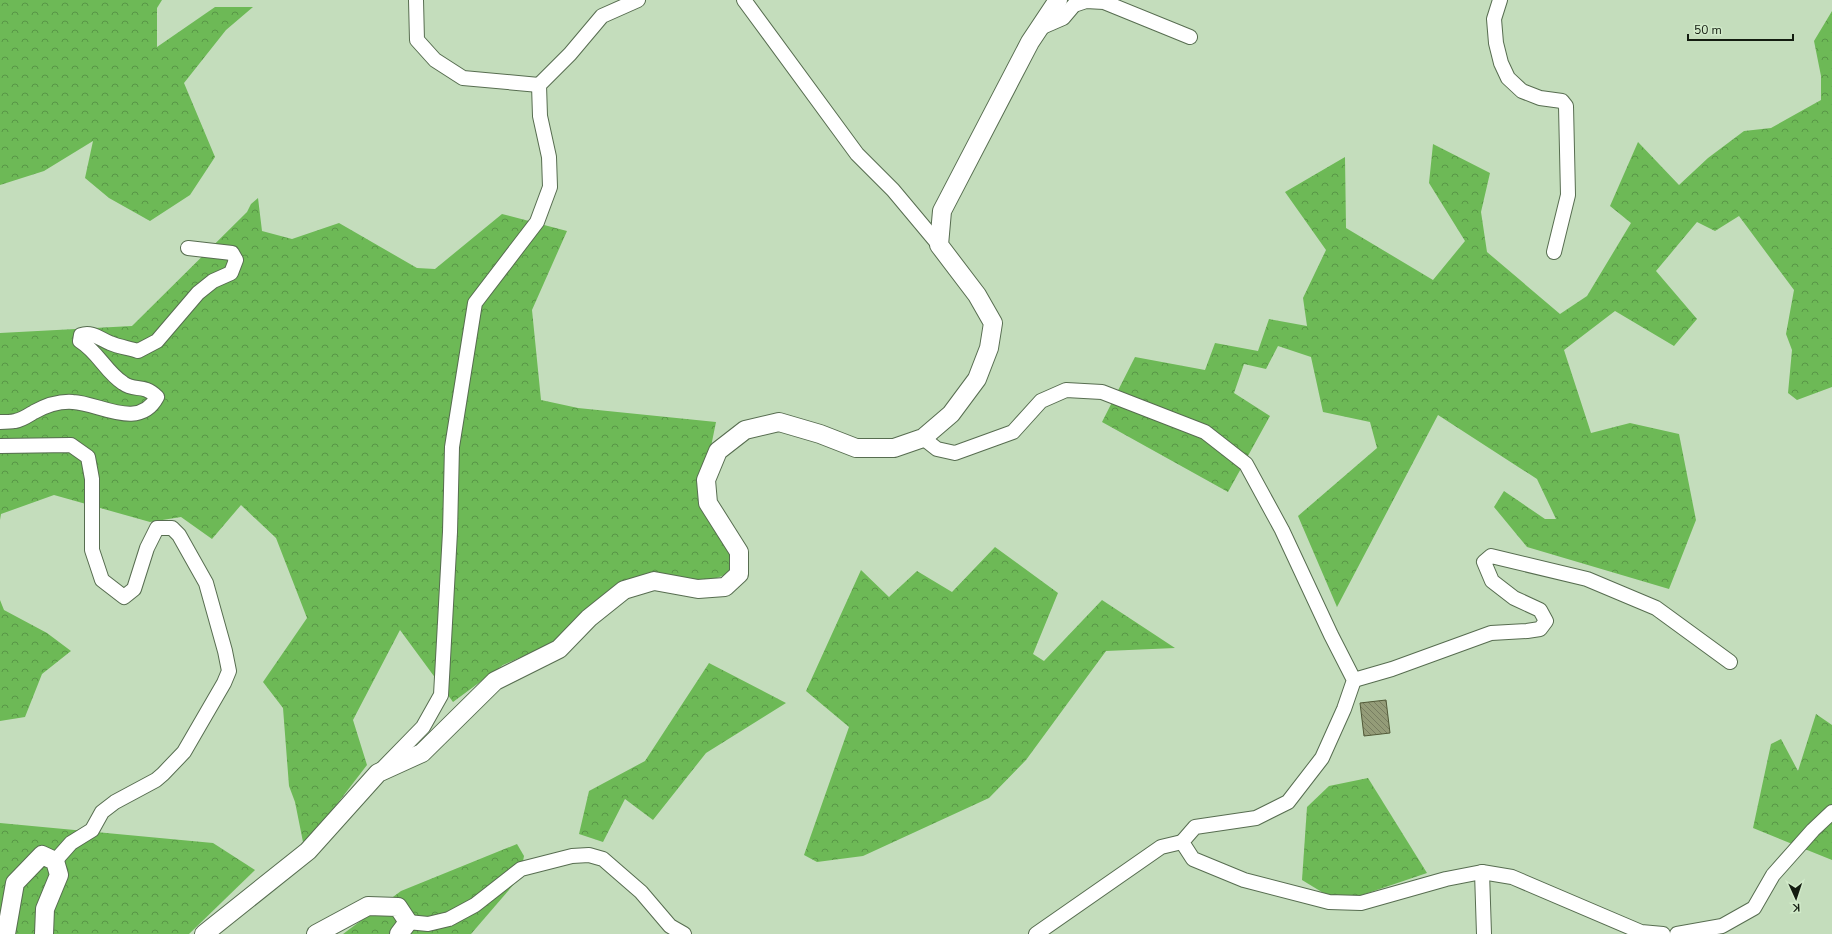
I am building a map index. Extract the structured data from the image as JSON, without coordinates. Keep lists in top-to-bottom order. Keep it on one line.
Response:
{"scale_bar":"50 m","north":"bottom"}
